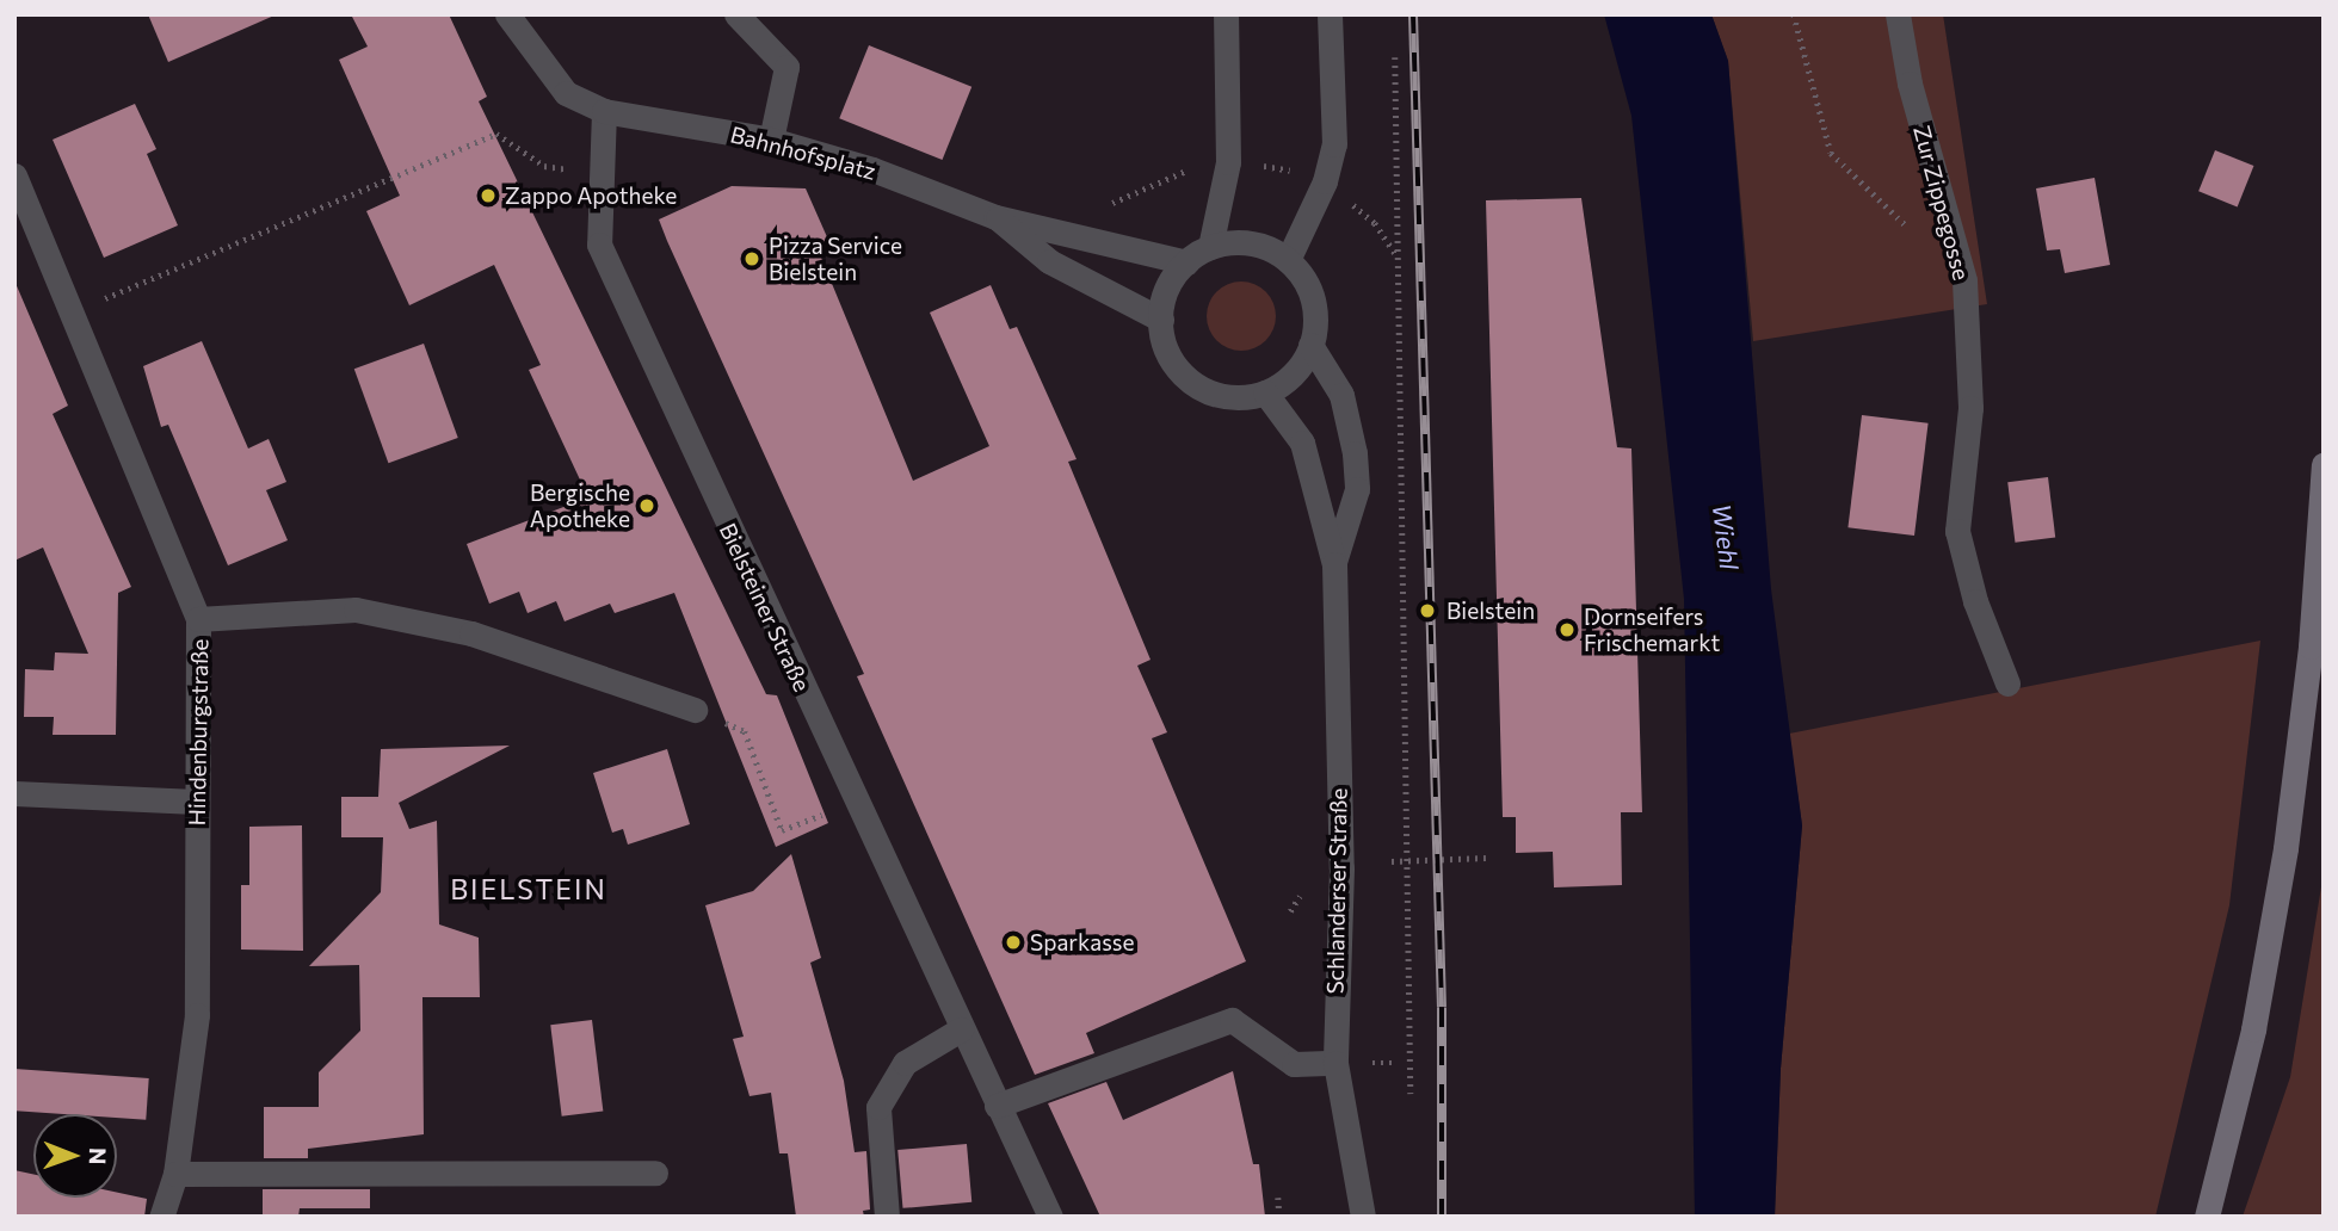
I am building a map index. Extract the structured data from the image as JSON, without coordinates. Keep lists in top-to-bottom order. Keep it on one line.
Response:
{"streets":{"street":["Bahnhofsplatz","Zur Zippegosse","Bielsteiner Straße","Hindenburgstraße","Schlanderser Straße"]},"crossings":[["Bahnhofsplatz","Bielsteiner Straße"],["Bahnhofsplatz","Schlanderser Straße"]],"districts":["BIELSTEIN"],"water":["Wiehl"],"places":["Zappo Apotheke","Pizza Service Bielstein","Bergische Apotheke","Bielstein","Dornseifers Frischemarkt","Sparkasse"],"north":"right"}
